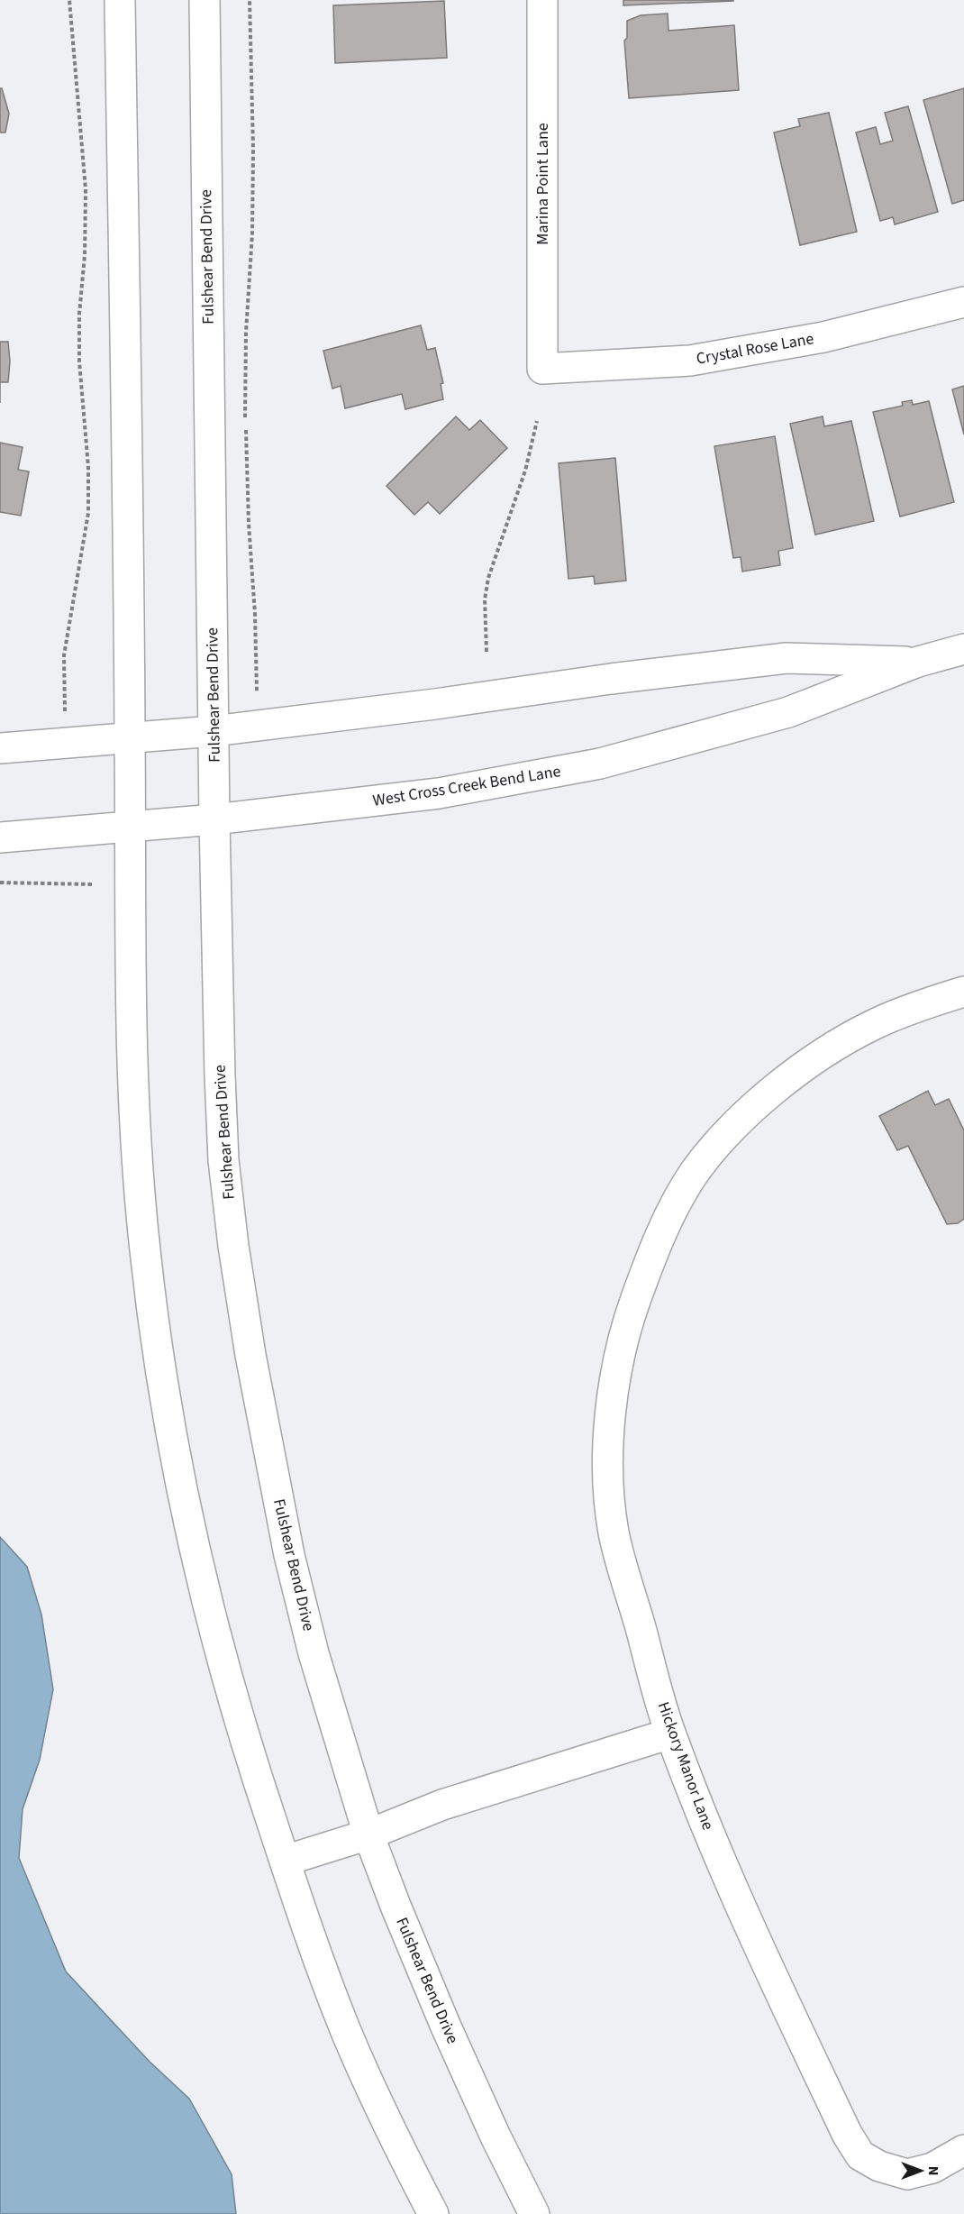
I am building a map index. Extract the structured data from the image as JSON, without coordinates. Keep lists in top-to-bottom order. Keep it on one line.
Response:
{"streets":{"main road":["Marina Point Lane","Fulshear Bend Drive","Crystal Rose Lane","West Cross Creek Bend Lane","Hickory Manor Lane"]},"crossings":[["Marina Point Lane","Crystal Rose Lane"],["Fulshear Bend Drive","West Cross Creek Bend Lane"]],"north":"right"}
